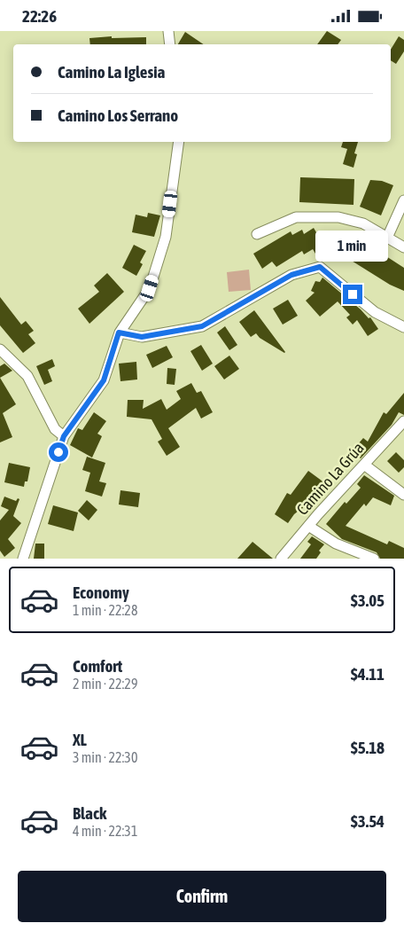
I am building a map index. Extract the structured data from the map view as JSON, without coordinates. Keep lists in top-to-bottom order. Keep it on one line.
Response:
{"streets":{"street":["Camino La Grúa"]},"page":{"status":"22:26","banner":["Camino La Iglesia","Camino Los Serrano"],"bubble":"1 min","list":[{"name":"Economy","note":"1 min · 22:28","value":"$3.05"},{"name":"Comfort","note":"2 min · 22:29","value":"$4.11"},{"name":"XL","note":"3 min · 22:30","value":"$5.18"},{"name":"Black","note":"4 min · 22:31","value":"$3.54"}],"buttons":"Confirm"}}
